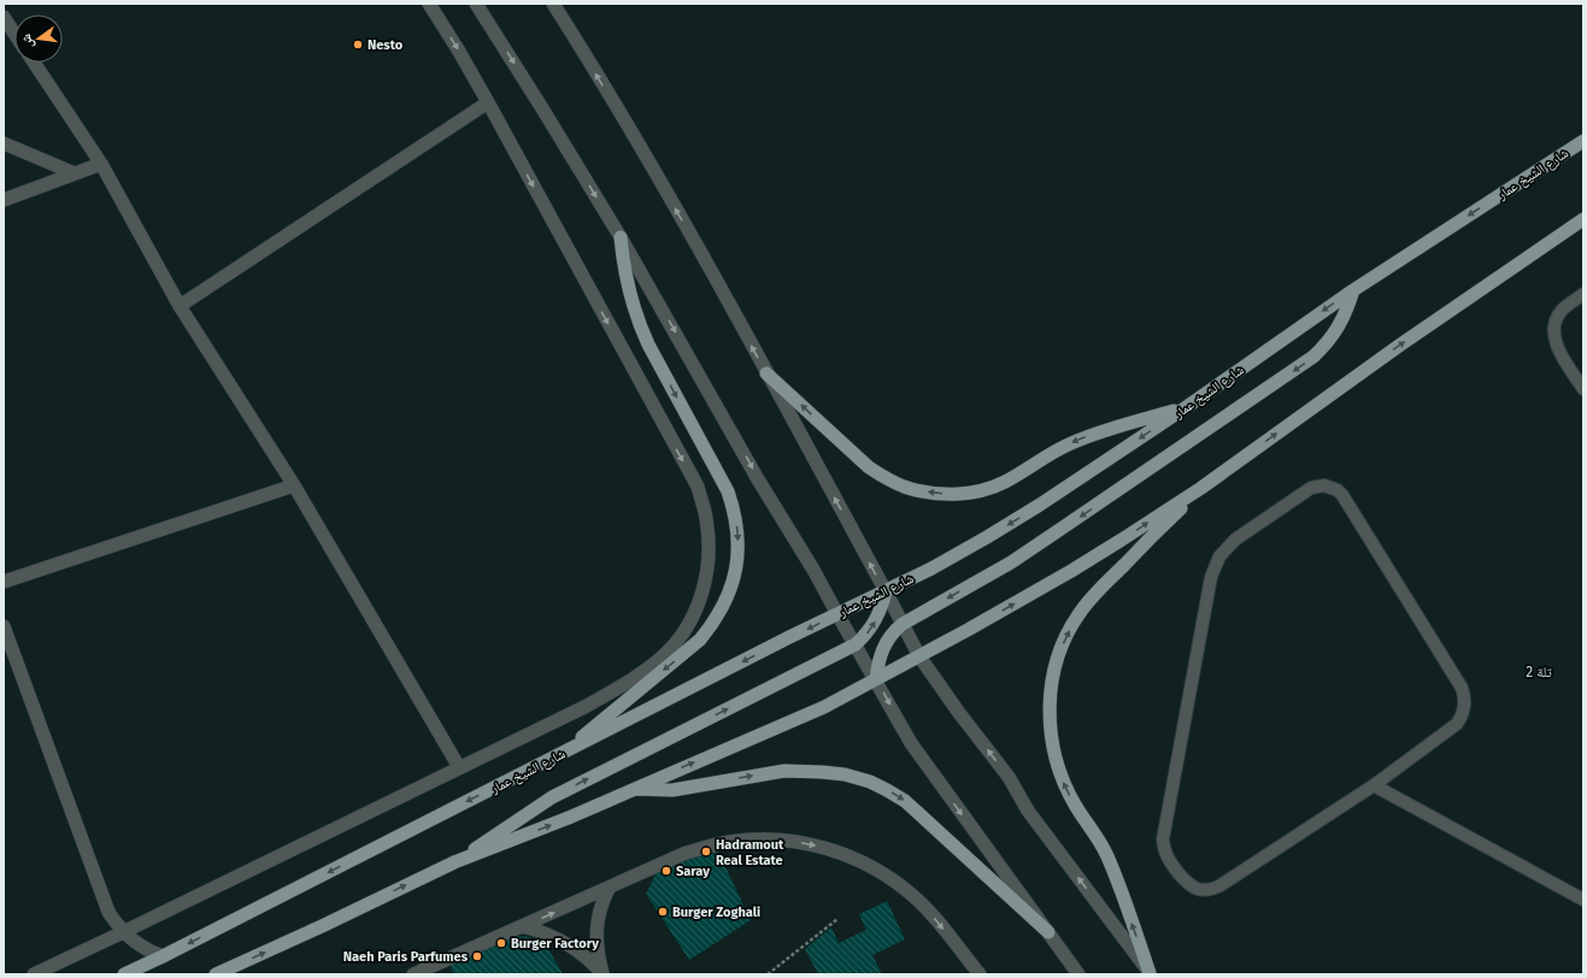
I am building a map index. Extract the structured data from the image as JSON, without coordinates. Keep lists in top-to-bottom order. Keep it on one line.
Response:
{"streets":{"main road":["شارع الشيخ عمار"]},"districts":["تلة 2"],"places":["Nesto","Hadramout Real Estate","Saray","Burger Zoghali","Burger Factory","Naeh Paris Parfumes"],"north":"left"}
